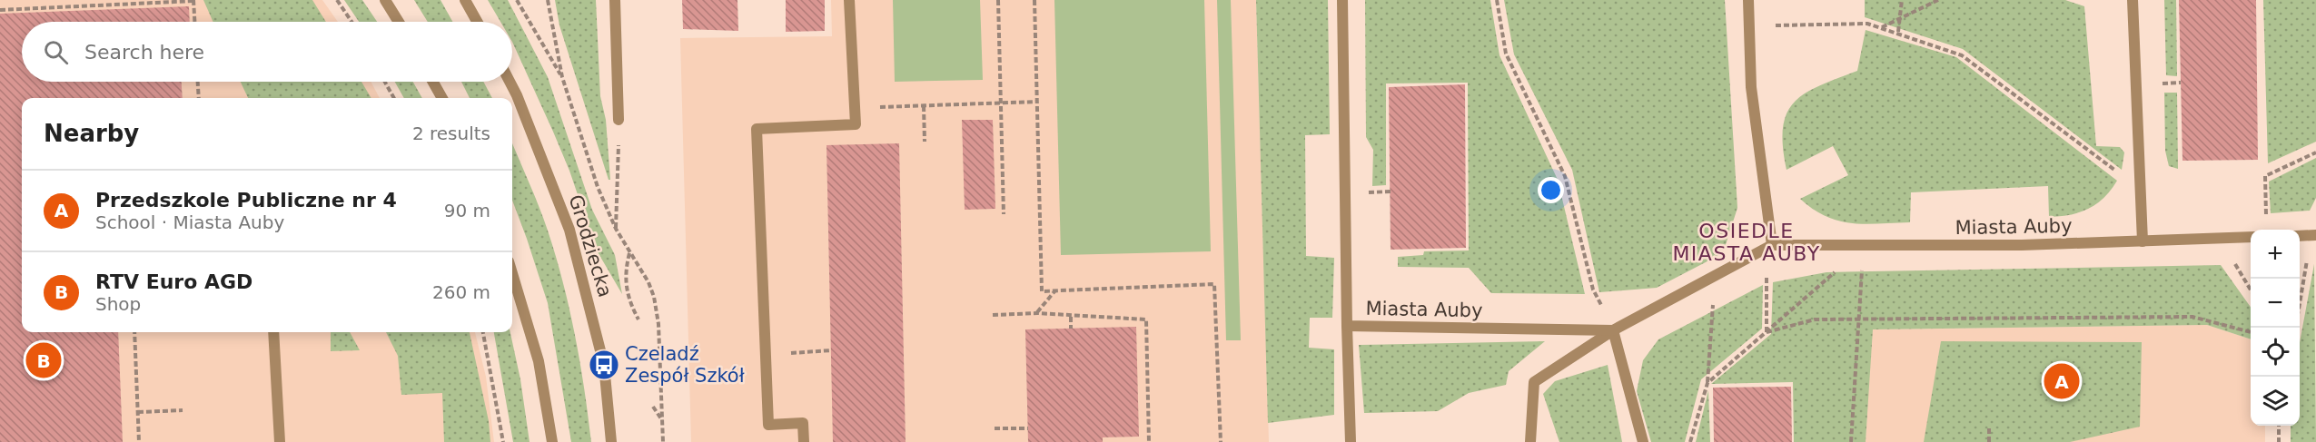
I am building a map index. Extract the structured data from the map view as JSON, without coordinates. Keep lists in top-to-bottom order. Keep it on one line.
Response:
{"streets":{"street":["Miasta Auby","Grodziecka"]},"districts":["OSIEDLE MIASTA AUBY"],"places":{"bus stop":["Czeladź Zespół Szkół"]},"page":{"search":"Search here","heading":["Nearby","2 results"],"list":[{"mark":"A","name":"Przedszkole Publiczne nr 4","note":"School · Miasta Auby","value":"90 m"},{"mark":"B","name":"RTV Euro AGD","note":"Shop","value":"260 m"}],"map_buttons":["+","−"],"pins":["B","A"]}}
